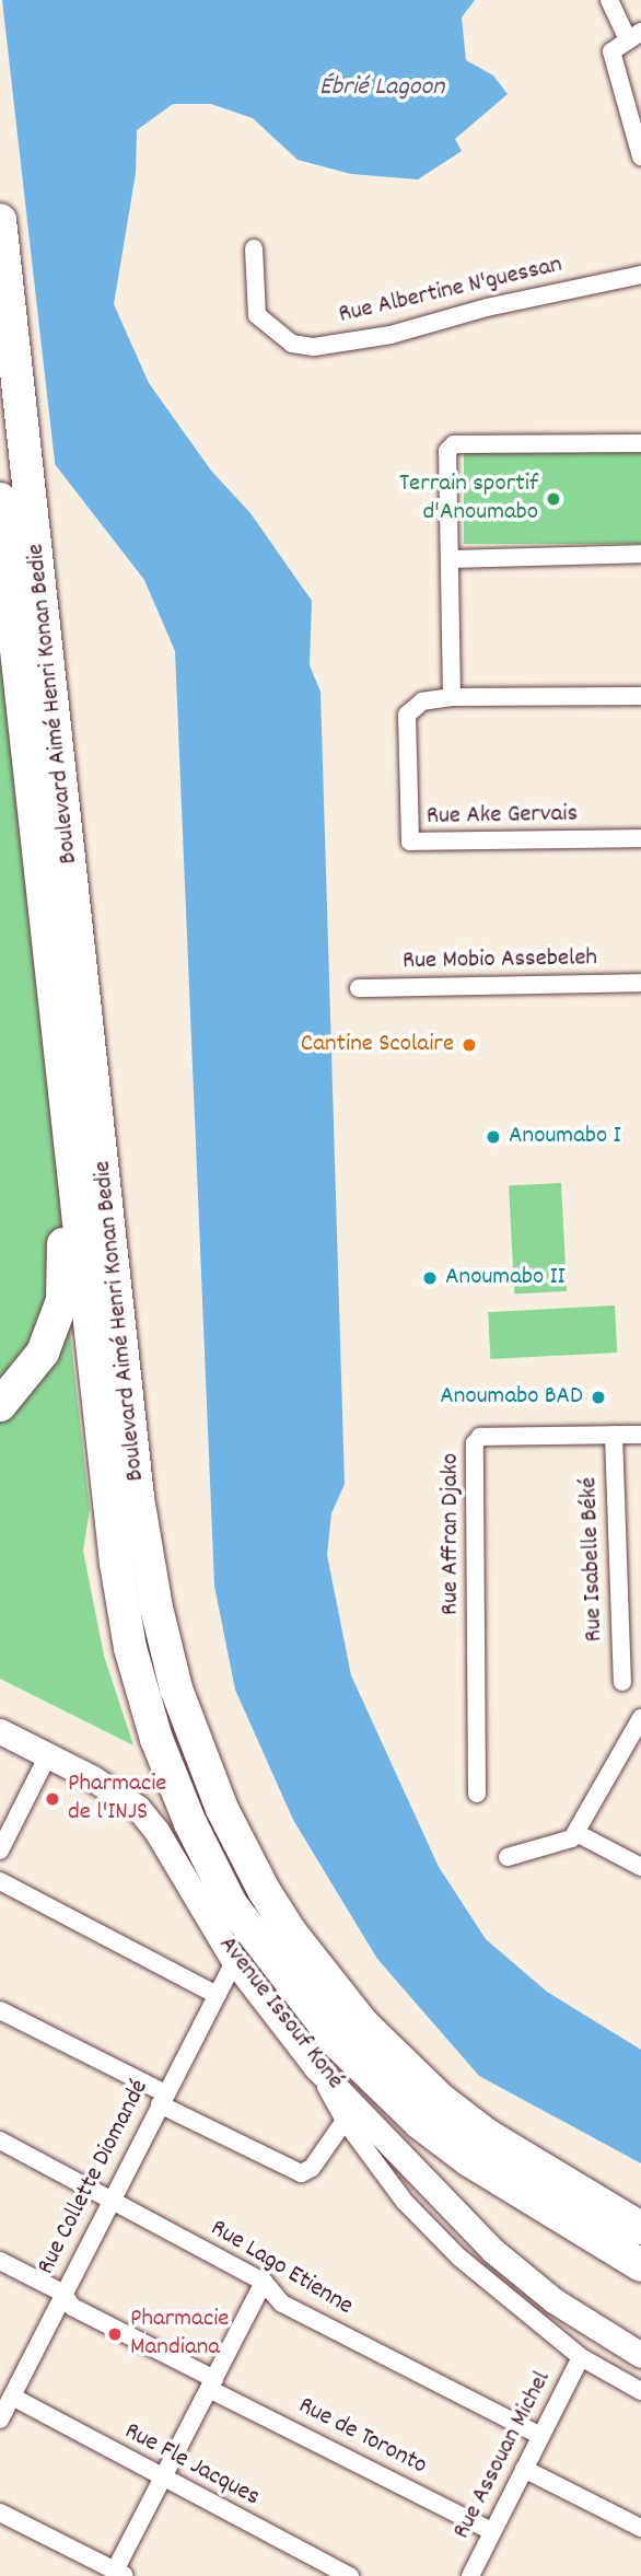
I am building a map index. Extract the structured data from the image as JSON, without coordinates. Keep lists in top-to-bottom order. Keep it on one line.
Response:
{"streets":{"highway":["Boulevard Aimé Henri Konan Bedie"],"street":["Rue Albertine N'guessan","Rue Ake Gervais","Rue Mobio Assebeleh","Rue Affran Djako","Rue Isabelle Béké","Avenue Issouf Koné","Rue Collette Diomandé","Rue Lago Etienne","Rue de Toronto","Rue Assouan Michel","Rue Fle Jacques"]},"crossings":[["Rue Affran Djako","Rue Isabelle Béké"],["Avenue Issouf Koné","Rue Collette Diomandé"],["Rue Collette Diomandé","Rue Lago Etienne"],["Rue Collette Diomandé","Rue de Toronto"],["Rue Collette Diomandé","Rue Fle Jacques"],["Rue Lago Etienne","Rue Assouan Michel"],["Rue de Toronto","Rue Assouan Michel"]],"water":["Ébrié Lagoon"],"places":["Terrain sportif d'Anoumabo","Cantine Scolaire","Anoumabo I","Anoumabo II","Anoumabo BAD","Pharmacie de l'INJS","Pharmacie Mandiana"]}
